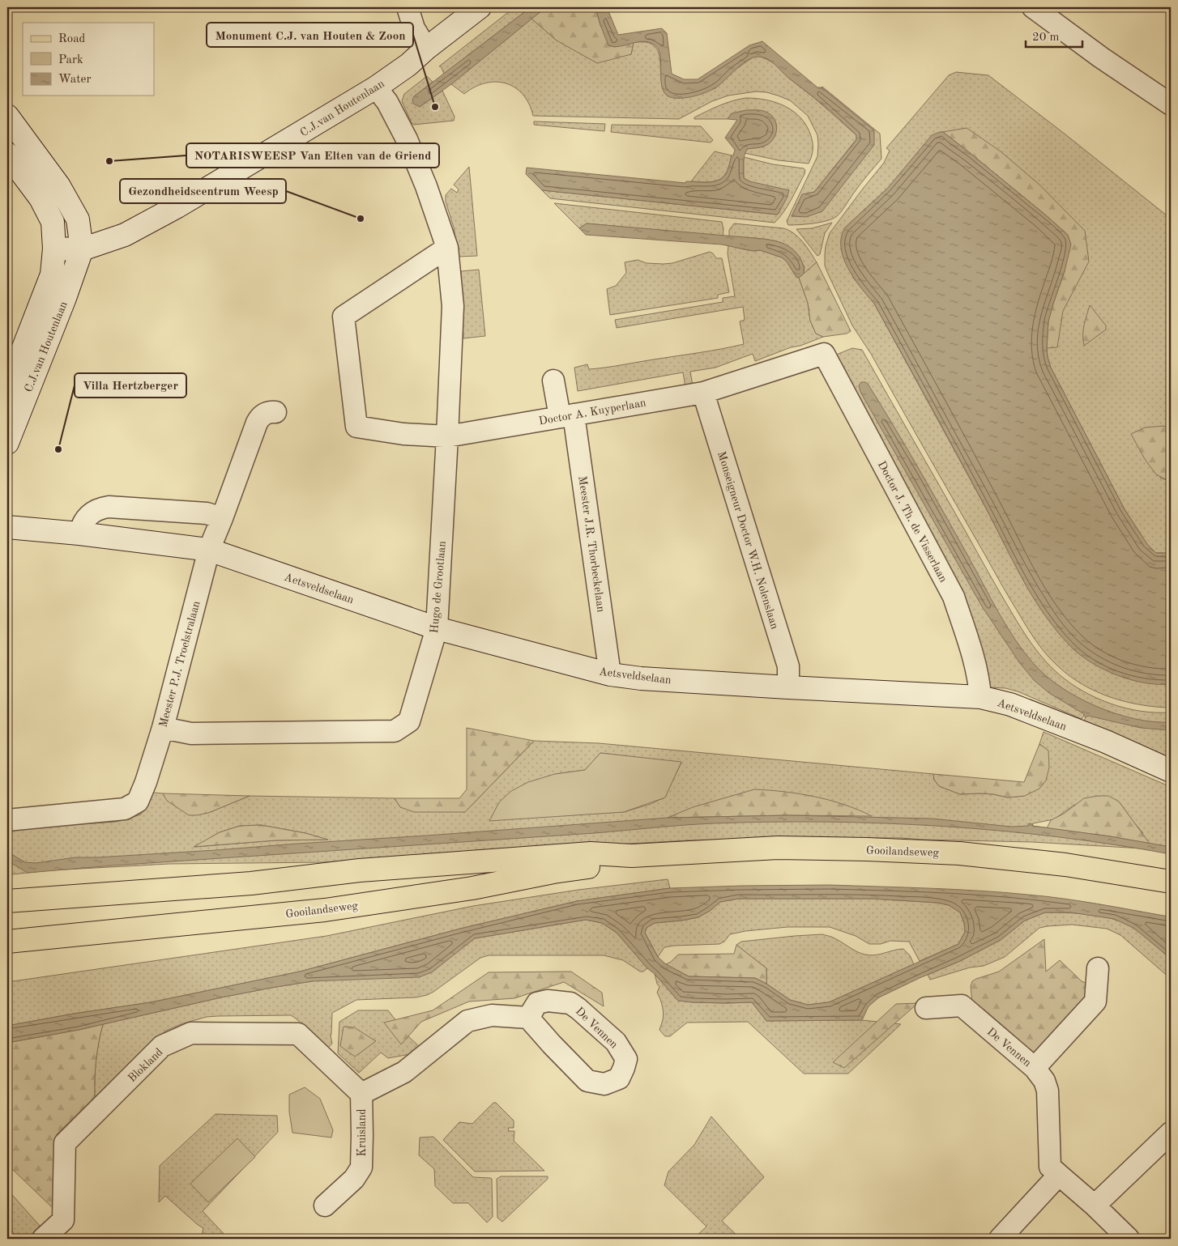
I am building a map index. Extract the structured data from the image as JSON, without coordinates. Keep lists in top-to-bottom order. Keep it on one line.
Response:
{"streets":{"main road":["Gooilandseweg"],"street":["C.J.van Houtenlaan","Doctor A. Kuyperlaan","Doctor J. Th. de Visserlaan","Monseigneur Doctor W.H. Nolenslaan","Meester J.R. Thorbeckelaan","Hugo de Grootlaan","Aetsveldselaan","Meester P.J. Troelstralaan","De Vennen","Blokland","Kruisland"]},"crossings":[["C.J.van Houtenlaan","Hugo de Grootlaan"],["Doctor A. Kuyperlaan","Doctor J. Th. de Visserlaan"],["Doctor A. Kuyperlaan","Monseigneur Doctor W.H. Nolenslaan"],["Doctor A. Kuyperlaan","Meester J.R. Thorbeckelaan"],["Doctor A. Kuyperlaan","Hugo de Grootlaan"],["Doctor J. Th. de Visserlaan","Aetsveldselaan"],["Monseigneur Doctor W.H. Nolenslaan","Aetsveldselaan"],["Meester J.R. Thorbeckelaan","Aetsveldselaan"],["Hugo de Grootlaan","Aetsveldselaan"],["Hugo de Grootlaan","Meester P.J. Troelstralaan"],["Aetsveldselaan","Meester P.J. Troelstralaan"],["Blokland","Kruisland"]],"places":["Monument C.J. van Houten & Zoon","NOTARISWEESP Van Elten van de Griend","Gezondheidscentrum Weesp","Villa Hertzberger"],"legend":["Road","Park","Water"],"scale_bar":"20 m"}
